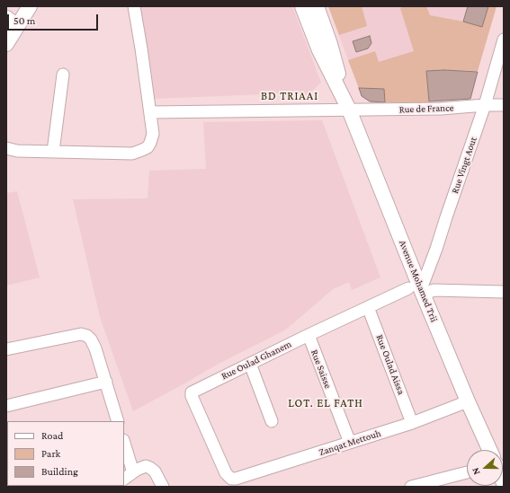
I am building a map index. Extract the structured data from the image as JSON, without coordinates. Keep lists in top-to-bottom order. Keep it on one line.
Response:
{"streets":{"street":["Rue de France","Rue Vingt Aout","Avenue Mohamed Trii","Rue Oulad Ghanem","Rue Oulad Aissa","Rue Saisse","Zanqat Mettouh"]},"crossings":[["Rue de France","Rue Vingt Aout"],["Rue de France","Avenue Mohamed Trii"],["Rue Vingt Aout","Avenue Mohamed Trii"],["Rue Vingt Aout","Rue Oulad Ghanem"],["Avenue Mohamed Trii","Rue Oulad Ghanem"],["Avenue Mohamed Trii","Zanqat Mettouh"],["Rue Oulad Ghanem","Rue Oulad Aissa"],["Rue Oulad Ghanem","Rue Saisse"],["Rue Oulad Ghanem","Zanqat Mettouh"],["Rue Oulad Aissa","Zanqat Mettouh"],["Rue Saisse","Zanqat Mettouh"]],"districts":["BD TRIAAI","LOT. EL FATH"],"legend":["Road","Park","Building"],"scale_bar":"50 m","north":"left"}
